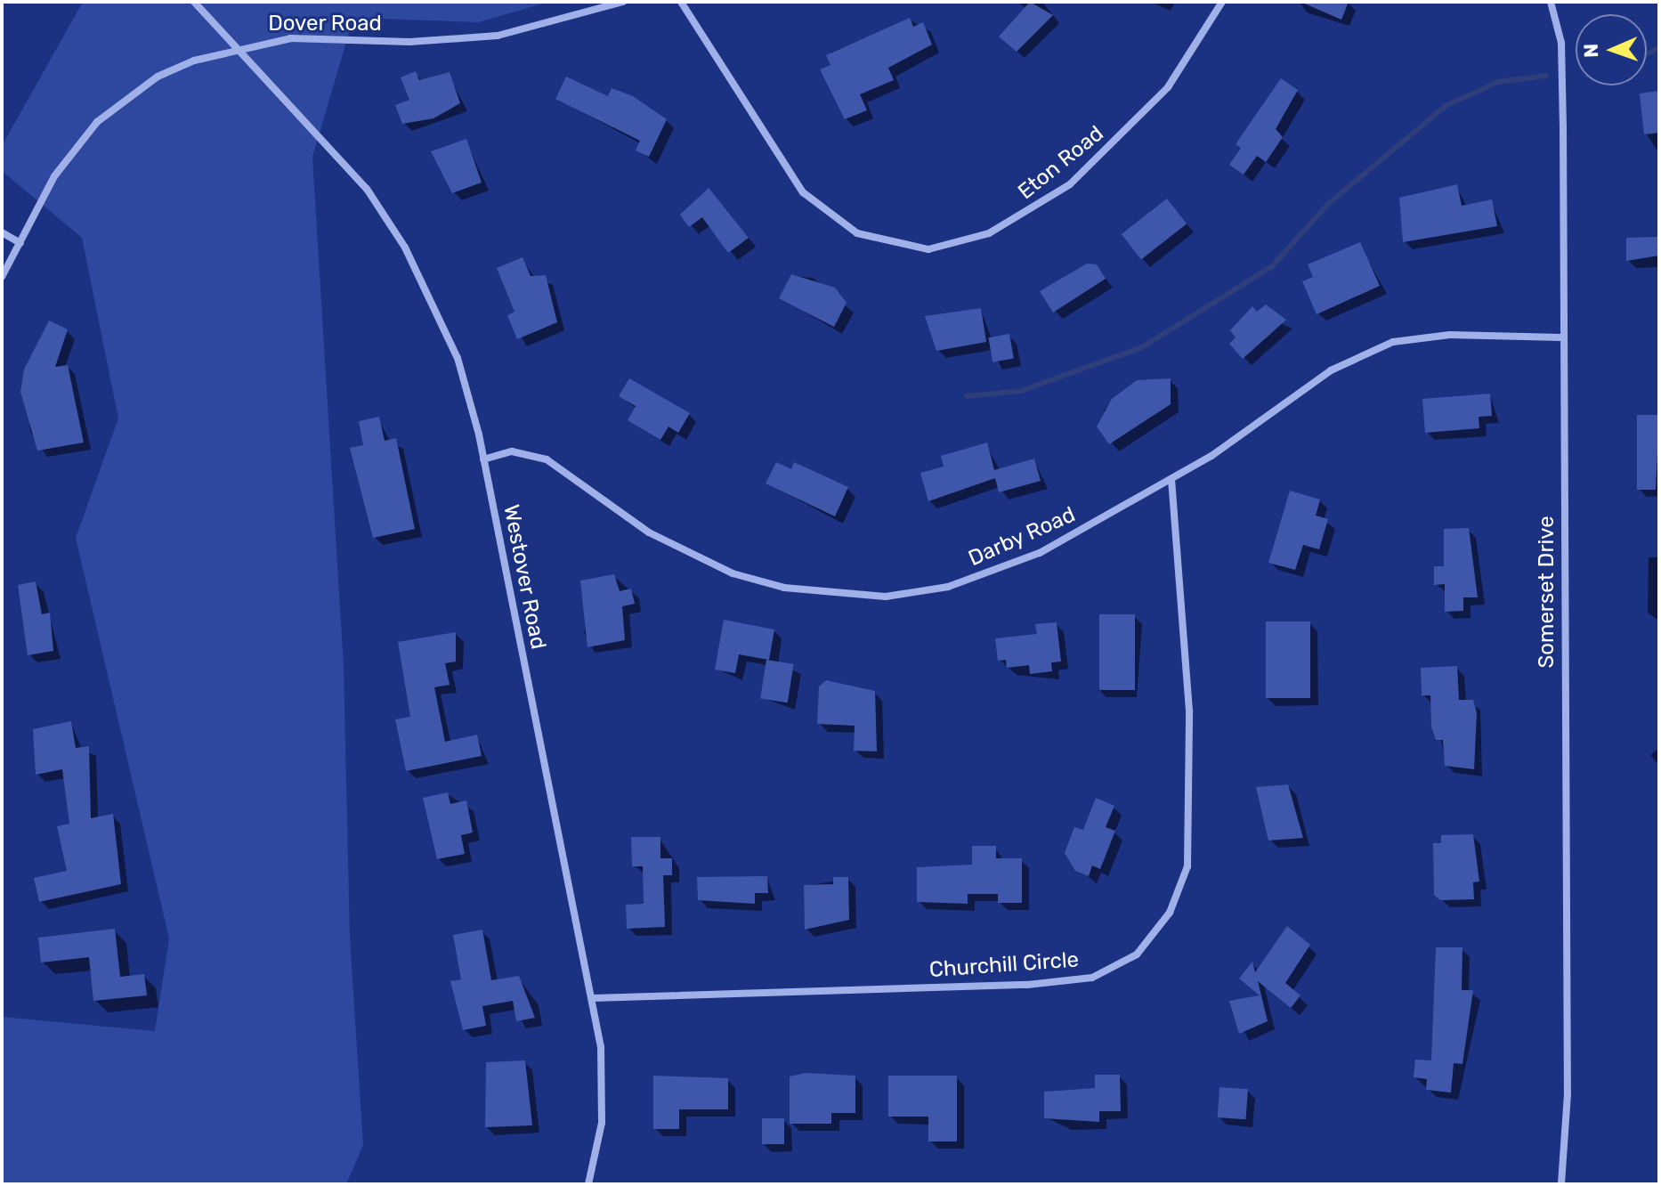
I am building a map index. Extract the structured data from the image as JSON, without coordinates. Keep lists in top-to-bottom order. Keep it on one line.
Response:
{"streets":{"street":["Dover Road","Eton Road","Darby Road","Westover Road","Somerset Drive","Churchill Circle"]},"crossings":[["Dover Road","Westover Road"],["Darby Road","Westover Road"],["Darby Road","Somerset Drive"],["Darby Road","Churchill Circle"],["Westover Road","Churchill Circle"]],"north":"left"}
